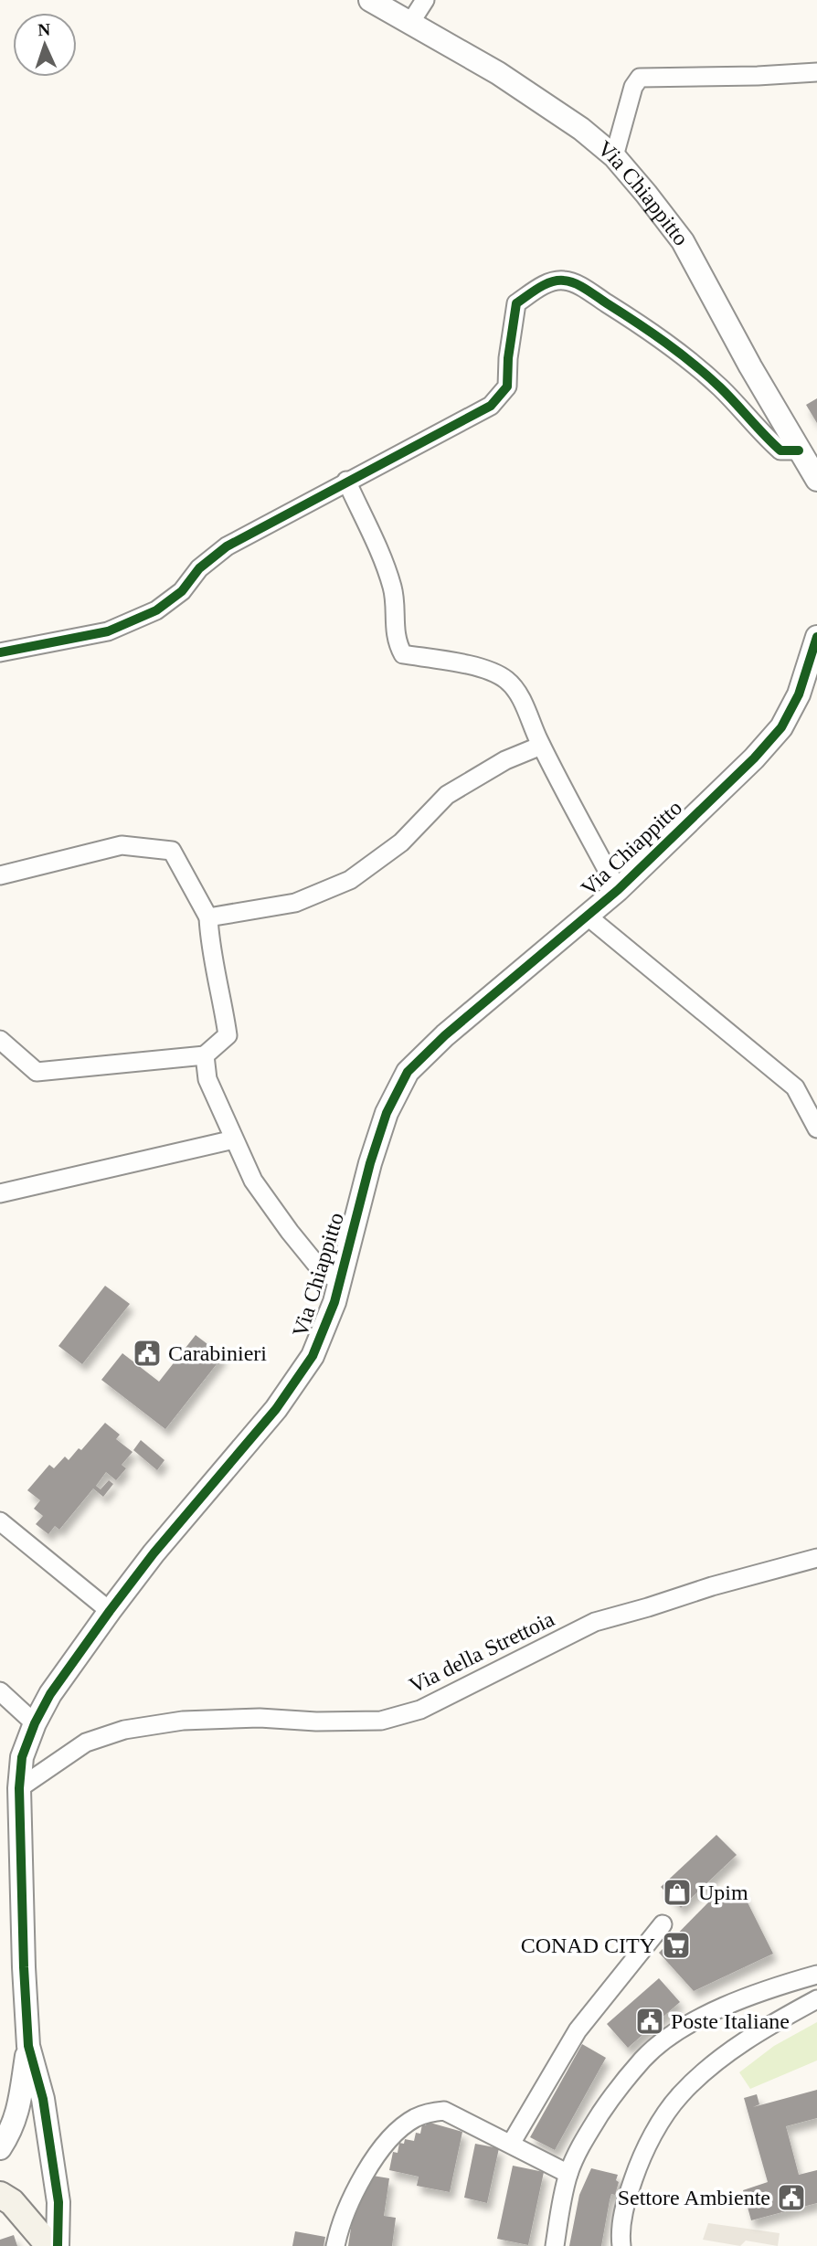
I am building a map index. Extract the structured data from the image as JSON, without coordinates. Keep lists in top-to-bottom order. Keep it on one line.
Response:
{"streets":{"street":["Via Chiappitto","Via della Strettoia"]},"crossings":[["Via Chiappitto","Via della Strettoia"]],"places":{"public building":["Carabinieri","Poste Italiane","Settore Ambiente"],"shop":["Upim"],"supermarket":["CONAD CITY"]},"north":"top"}
